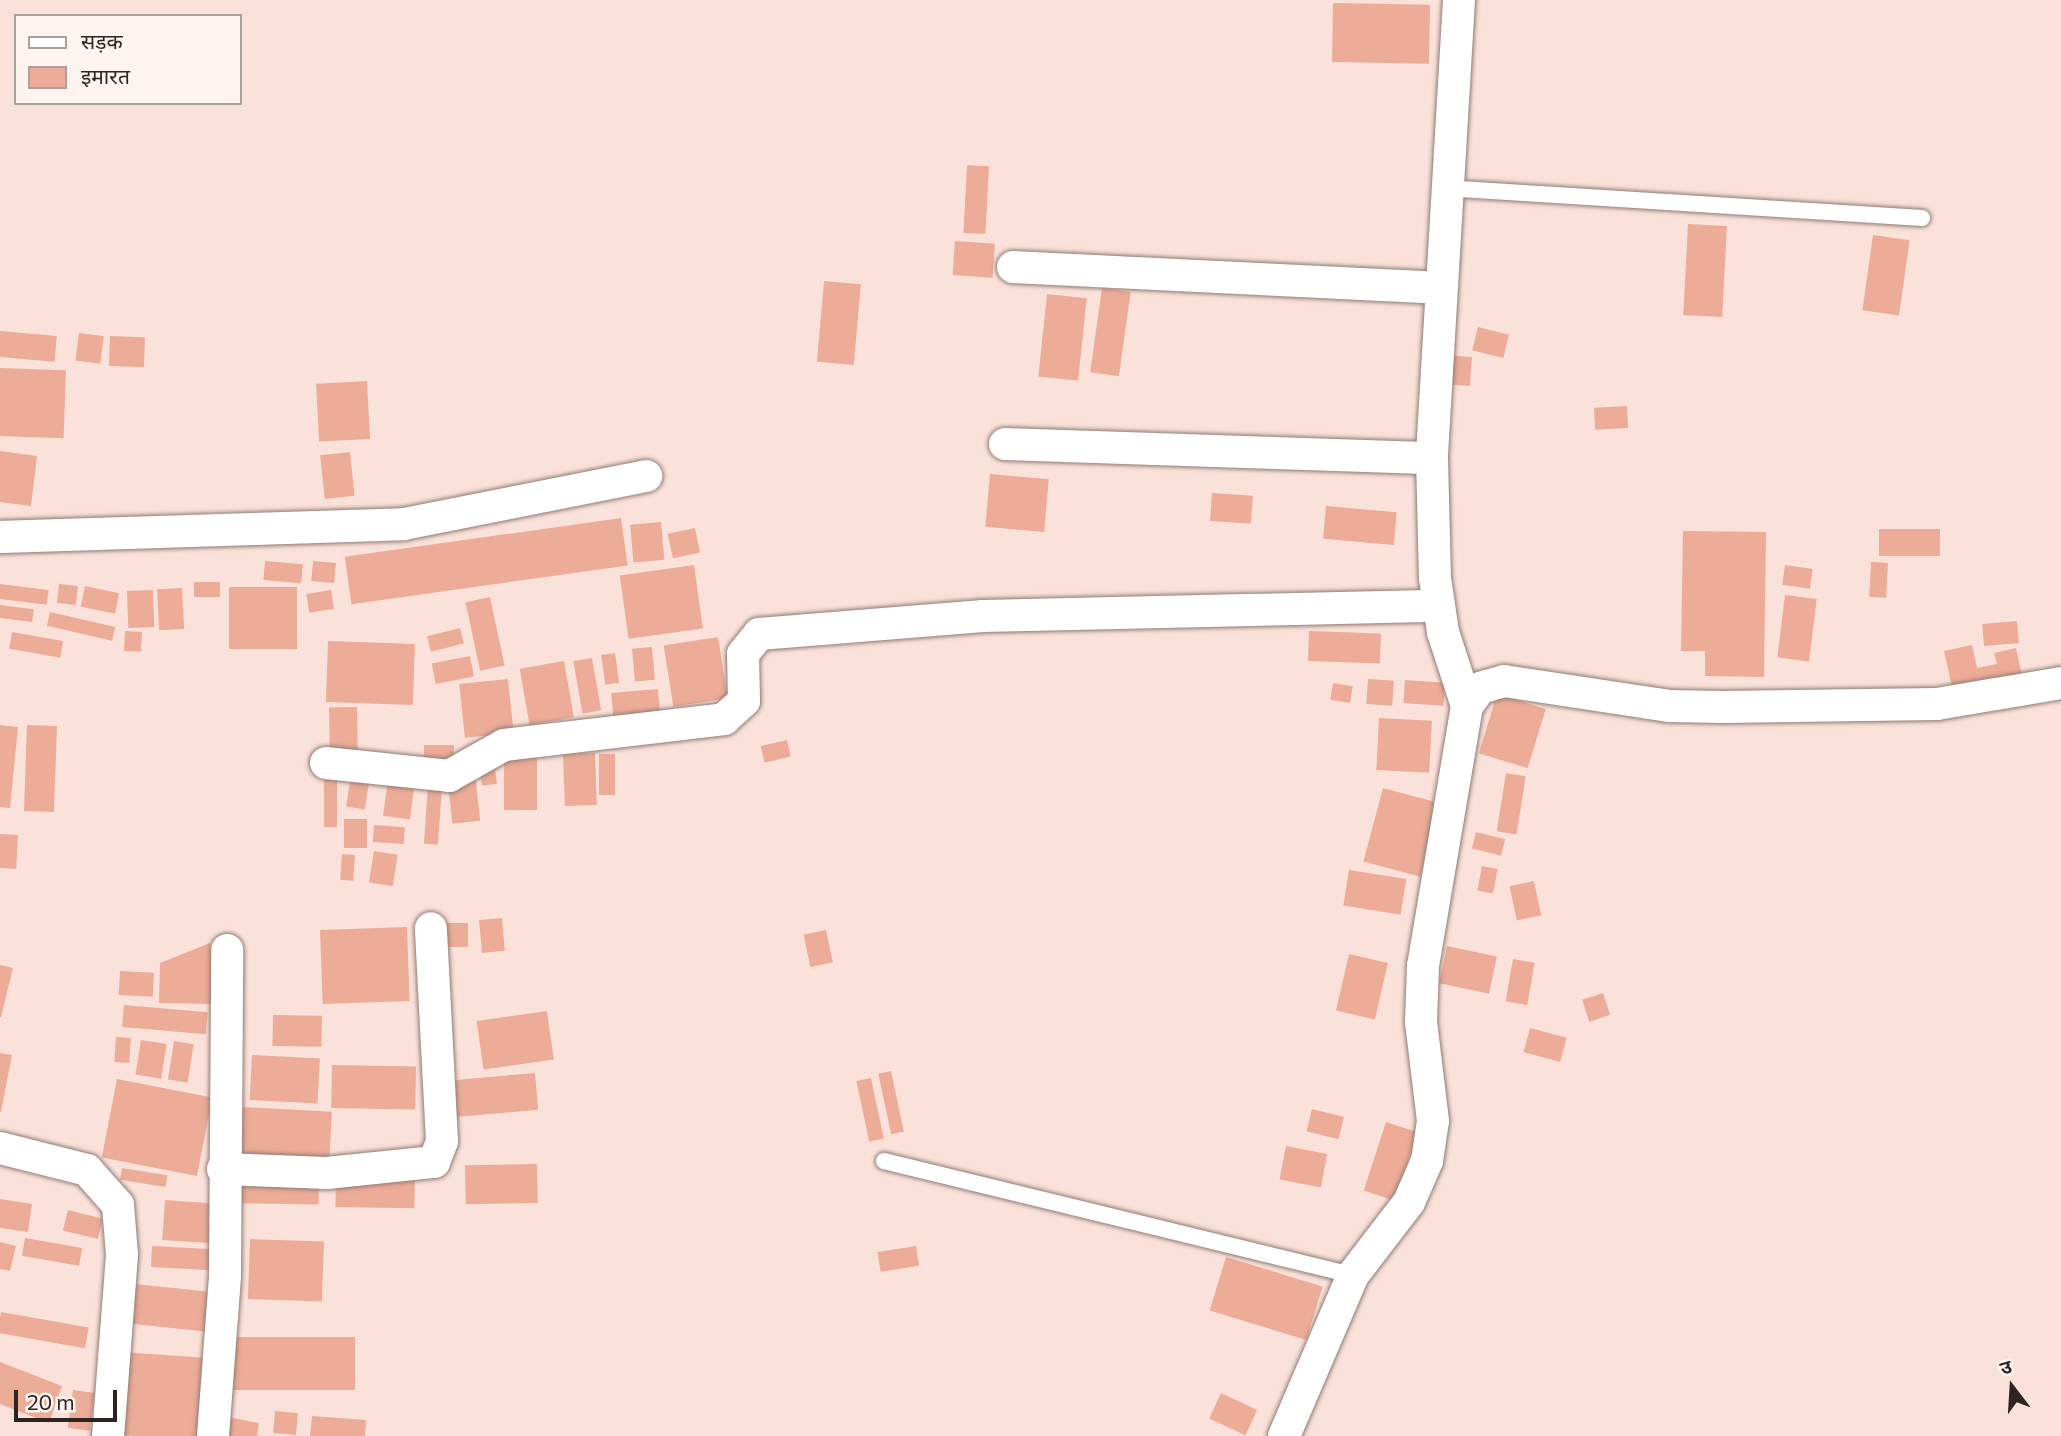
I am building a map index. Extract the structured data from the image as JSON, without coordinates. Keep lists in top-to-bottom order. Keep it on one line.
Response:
{"legend":["सड़क","इमारत"],"scale_bar":"20 m","north":"top"}
